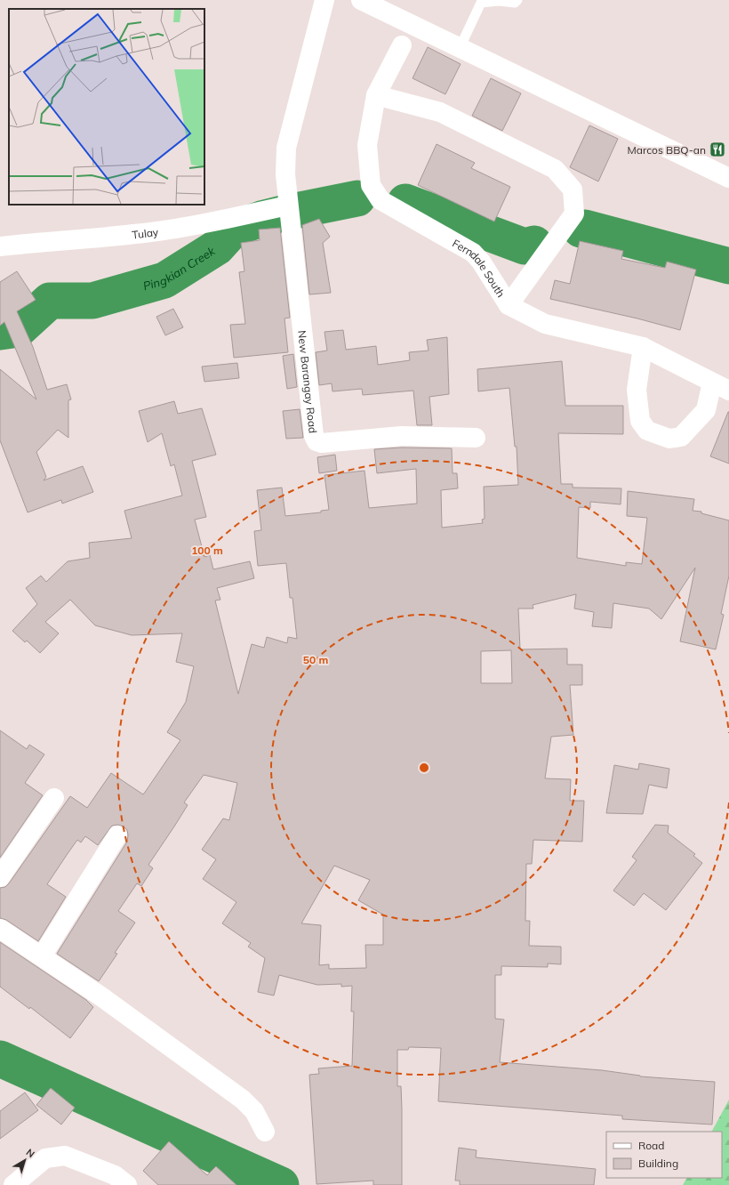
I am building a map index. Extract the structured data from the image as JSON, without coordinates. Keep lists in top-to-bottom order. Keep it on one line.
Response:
{"streets":{"street":["Tulay","Ferndale South","New Barangay Road"]},"crossings":[["Tulay","New Barangay Road"]],"water":["Pingkian Creek"],"places":{"restaurant":["Marcos BBQ-an"]},"legend":["Road","Building"],"north":"top right","rings":["100 m","50 m"]}
